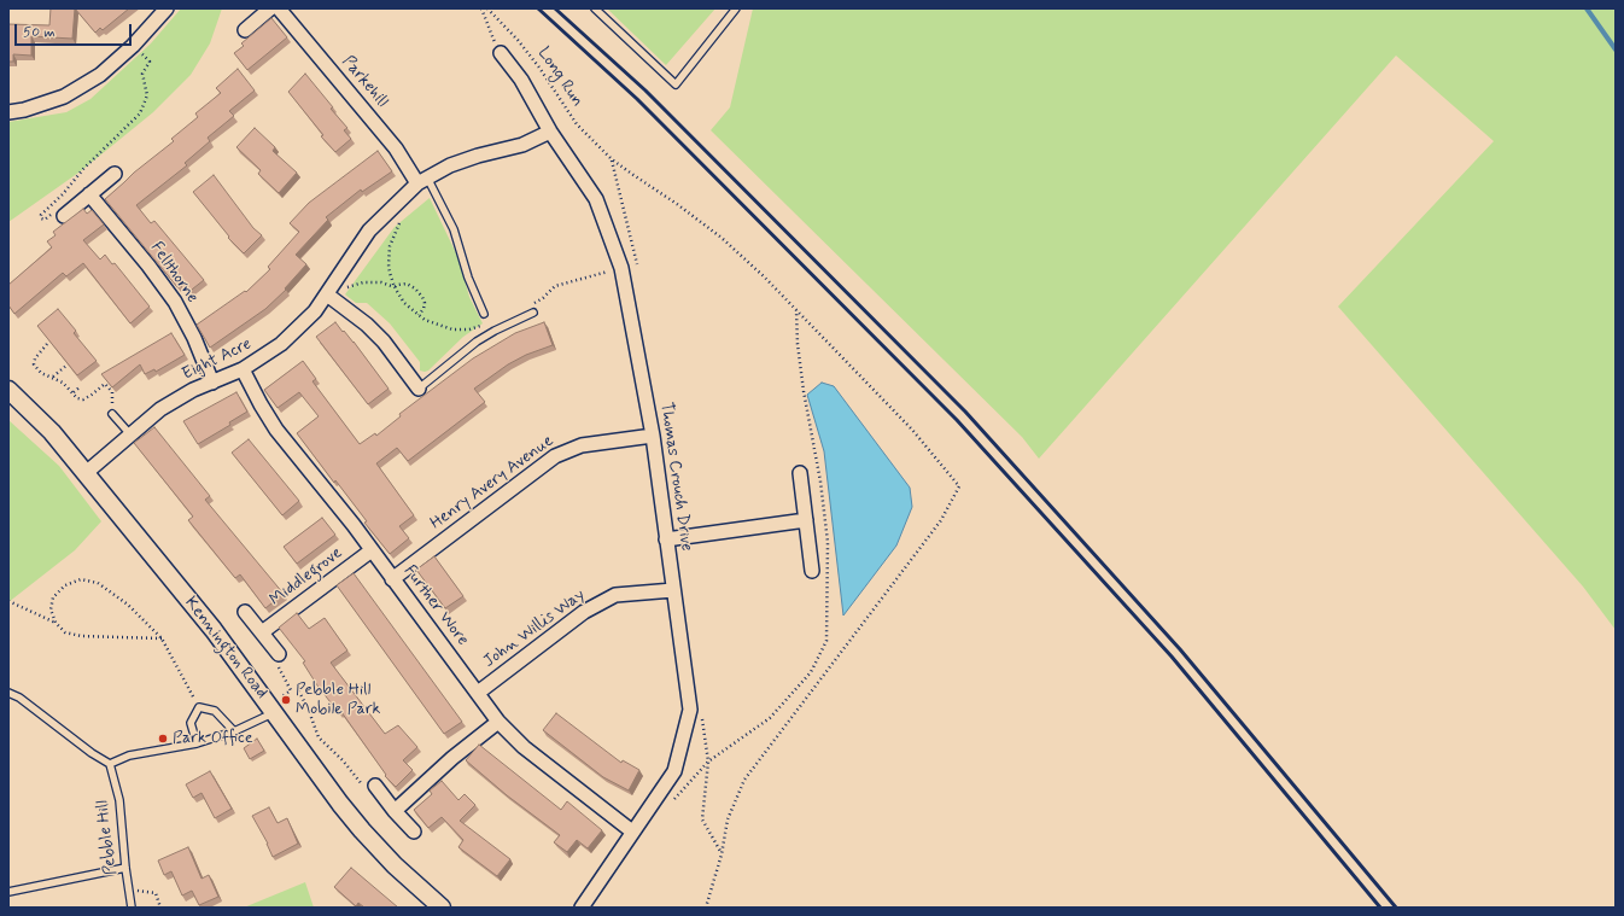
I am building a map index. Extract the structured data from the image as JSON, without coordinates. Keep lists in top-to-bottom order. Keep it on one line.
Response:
{"streets":{"street":["Parkehill","Fellthorne","Eight Acre","Thomas Crouch Drive","Henry Avery Avenue","Middlegrove","Further Wore","John Willis Way","Kennington Road"],"lane":["Pebble Hill"],"path":["Long Run"]},"crossings":[["Parkehill","Eight Acre"],["Fellthorne","Eight Acre"],["Eight Acre","Thomas Crouch Drive"],["Eight Acre","Further Wore"],["Eight Acre","Kennington Road"],["Thomas Crouch Drive","Henry Avery Avenue"],["Thomas Crouch Drive","Further Wore"],["Thomas Crouch Drive","John Willis Way"],["Henry Avery Avenue","Further Wore"],["Middlegrove","Further Wore"],["Further Wore","John Willis Way"]],"places":["Pebble Hill Mobile Park","Park Office"],"scale_bar":"50 m"}
